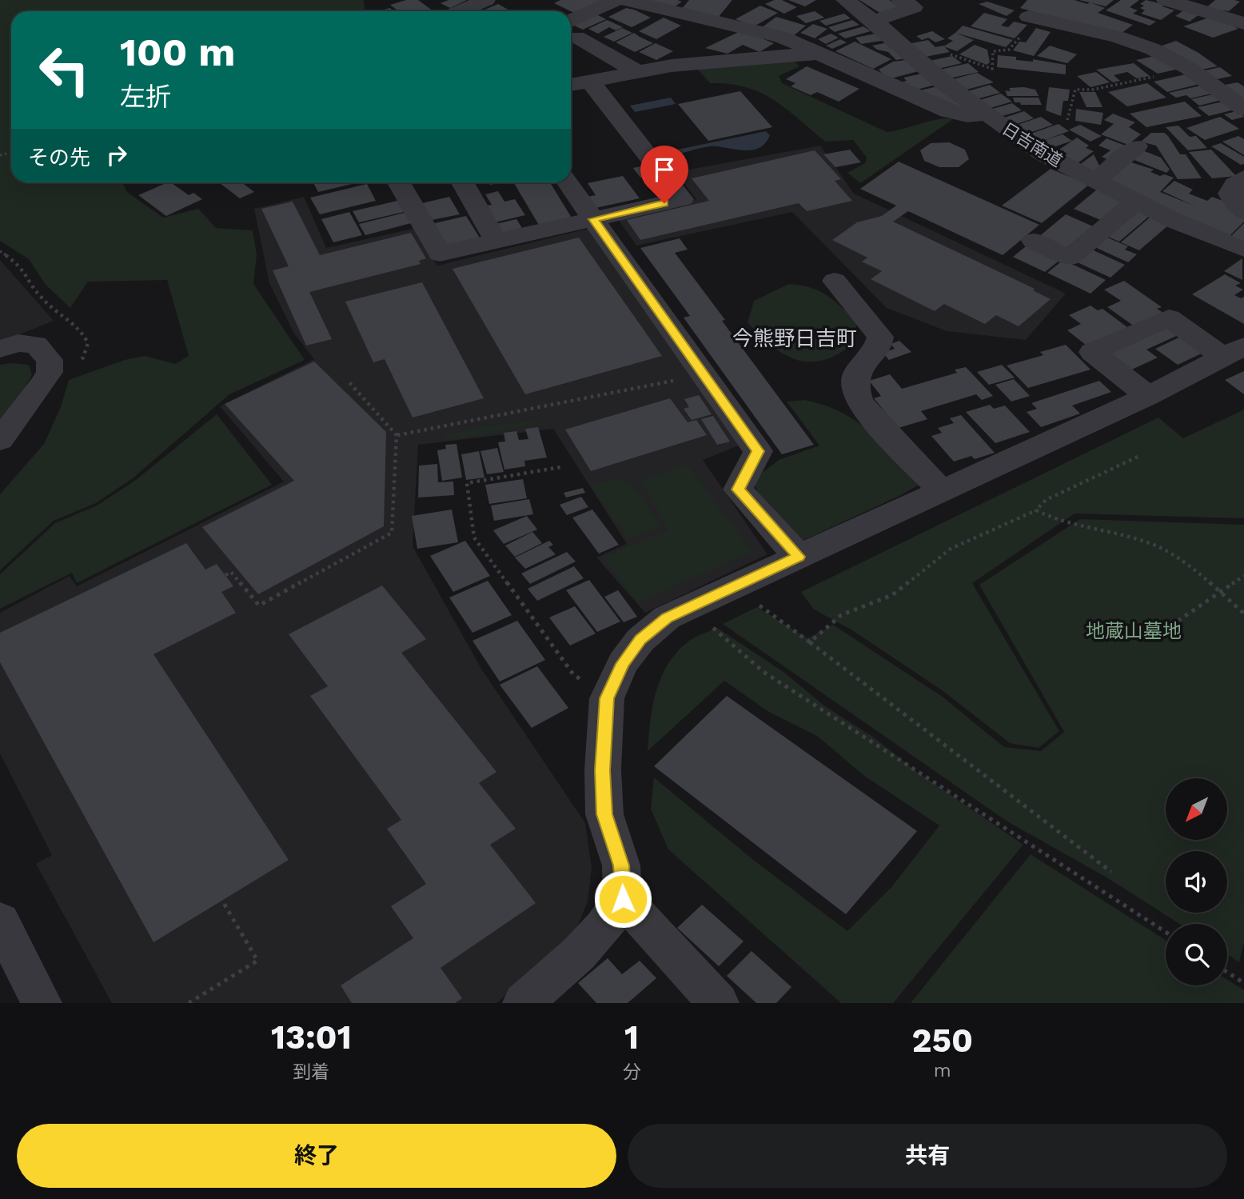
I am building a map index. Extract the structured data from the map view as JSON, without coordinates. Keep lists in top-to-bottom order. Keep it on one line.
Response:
{"streets":{"street":["日吉南道"]},"districts":["今熊野日吉町"],"parks":["地蔵山墓地"],"north":"bottom left","page":{"turn":["100 m","左折"],"then":"その先","eta":["13:01","到着","1","分","250","m"],"buttons":["終了","共有"]}}
